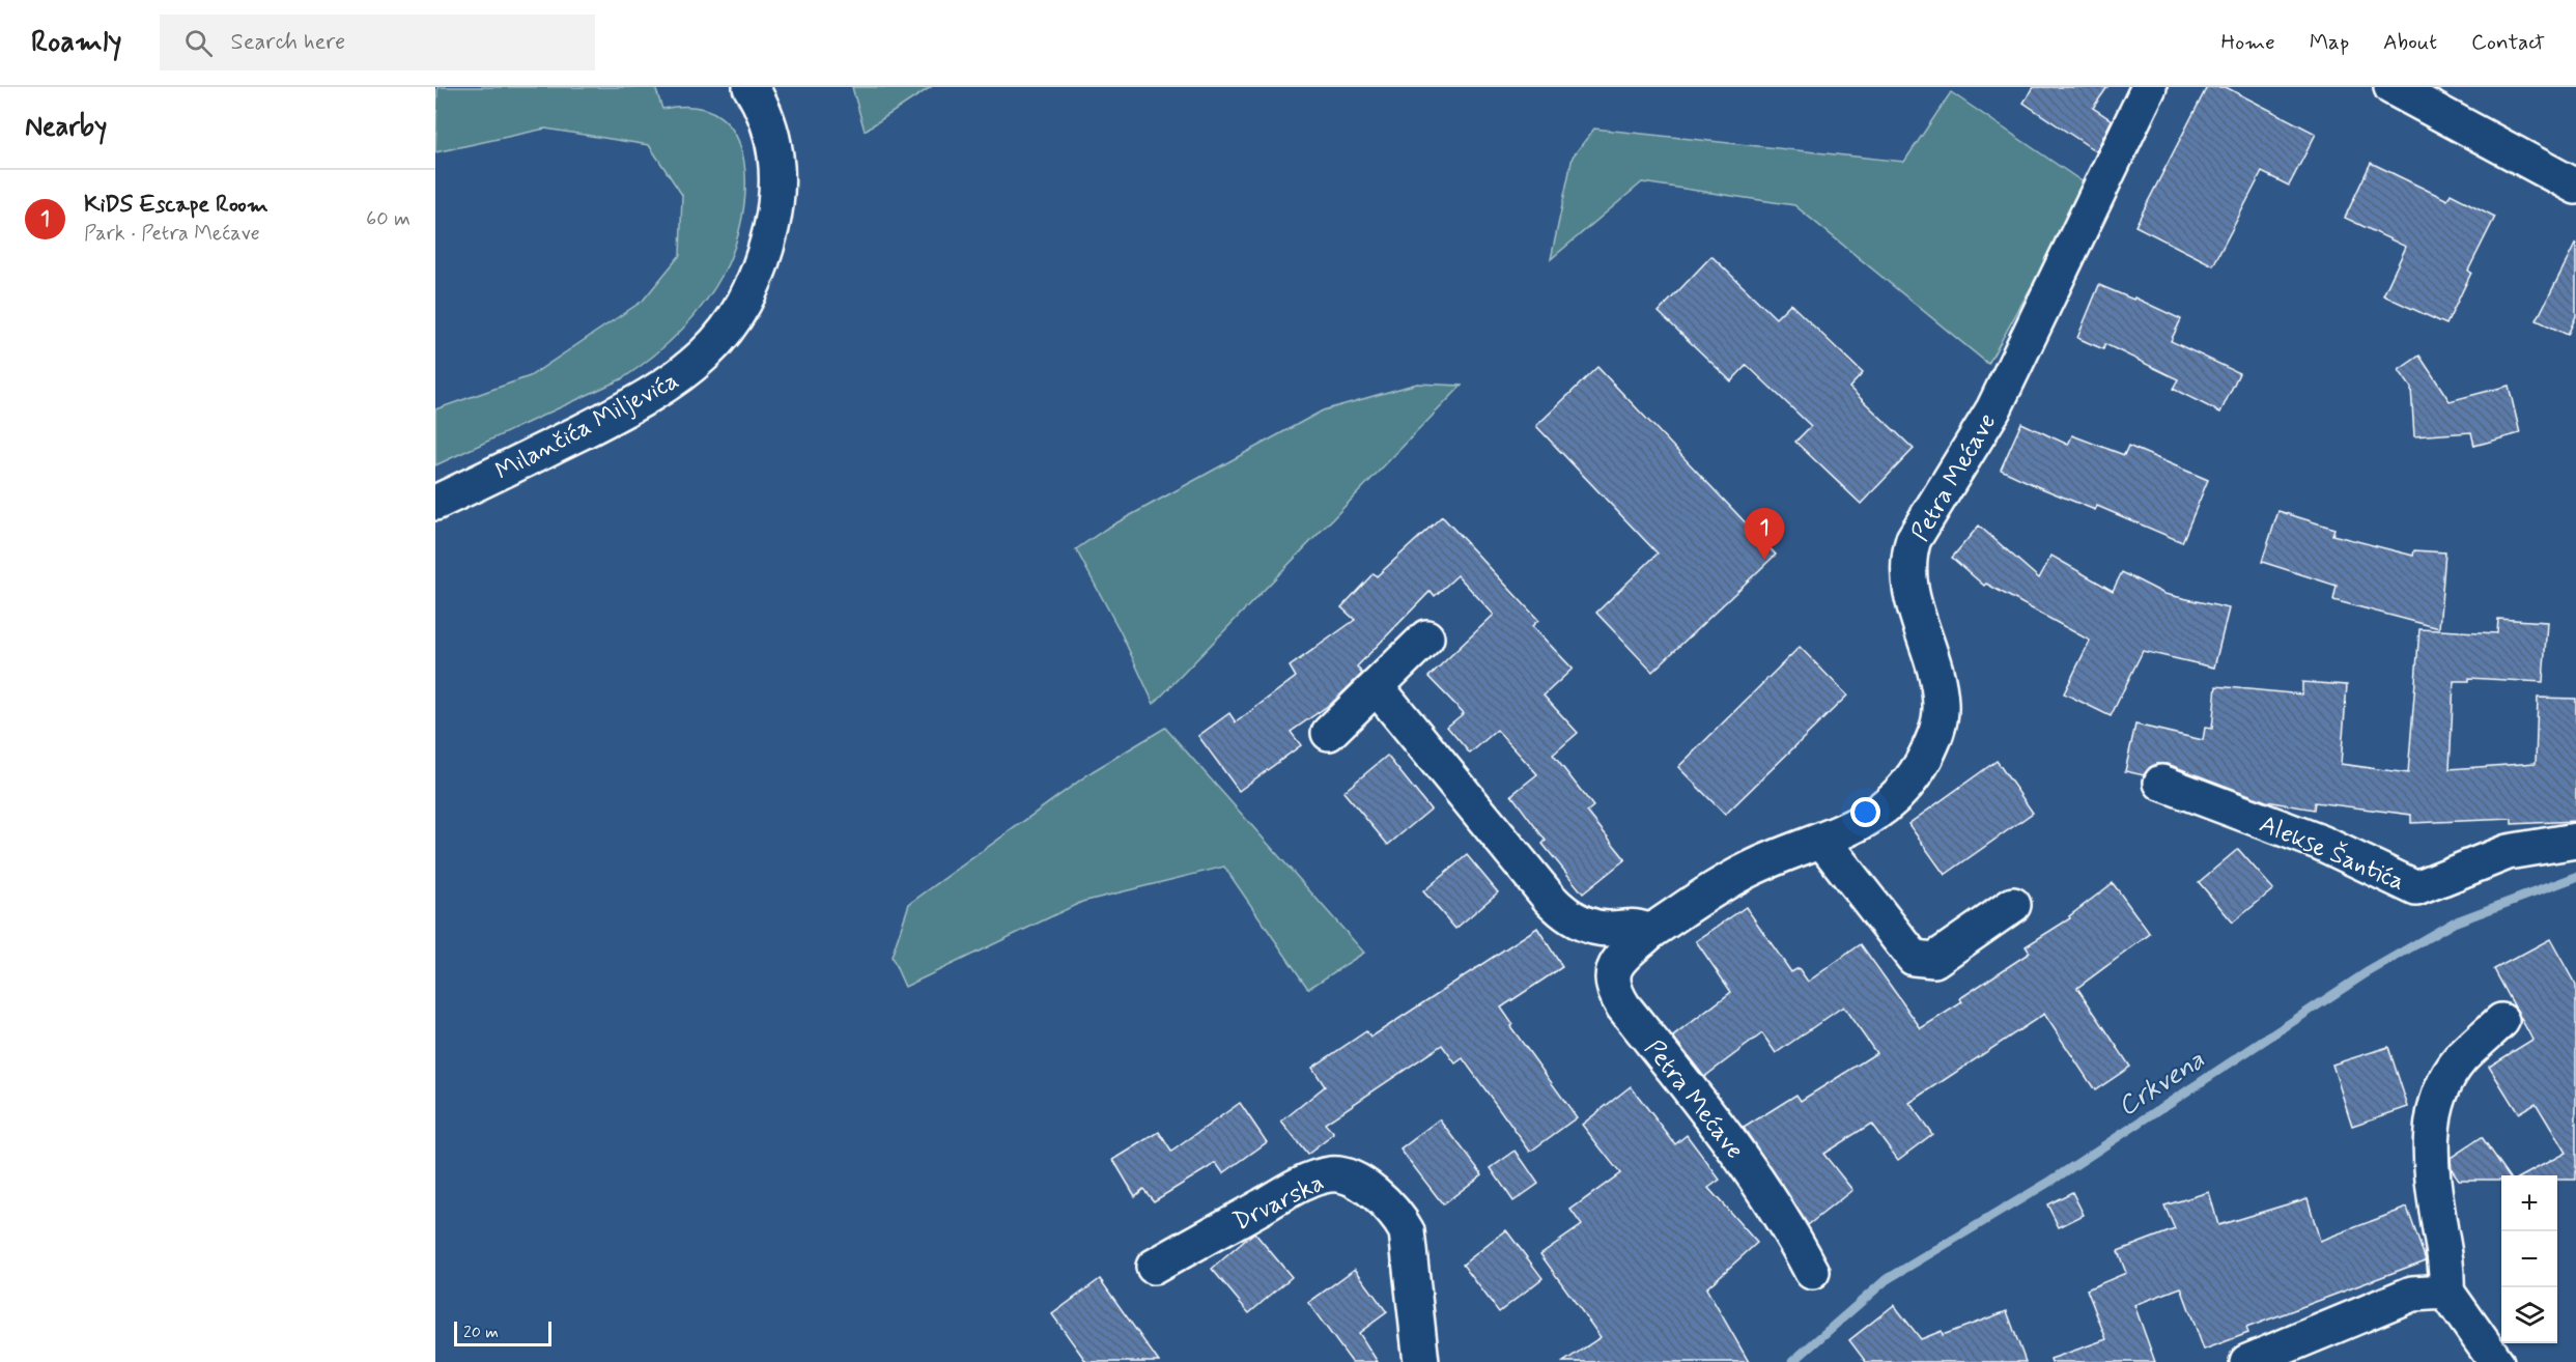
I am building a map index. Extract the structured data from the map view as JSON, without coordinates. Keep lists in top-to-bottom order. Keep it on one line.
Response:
{"streets":{"street":["Milančića Miljevića","Petra Mećave","Alekse Šantića","Drvarska"]},"water":["Crkvena"],"scale_bar":"20 m","page":{"header":"Roamly","search":"Search here","nav":["Home","Map","About","Contact"],"heading":"Nearby","list":[{"mark":"1","name":"KiDS Escape Room","note":"Park · Petra Mećave","value":"60 m"}],"pins":"1","map_buttons":["+","−"],"scale":"20 m"}}
